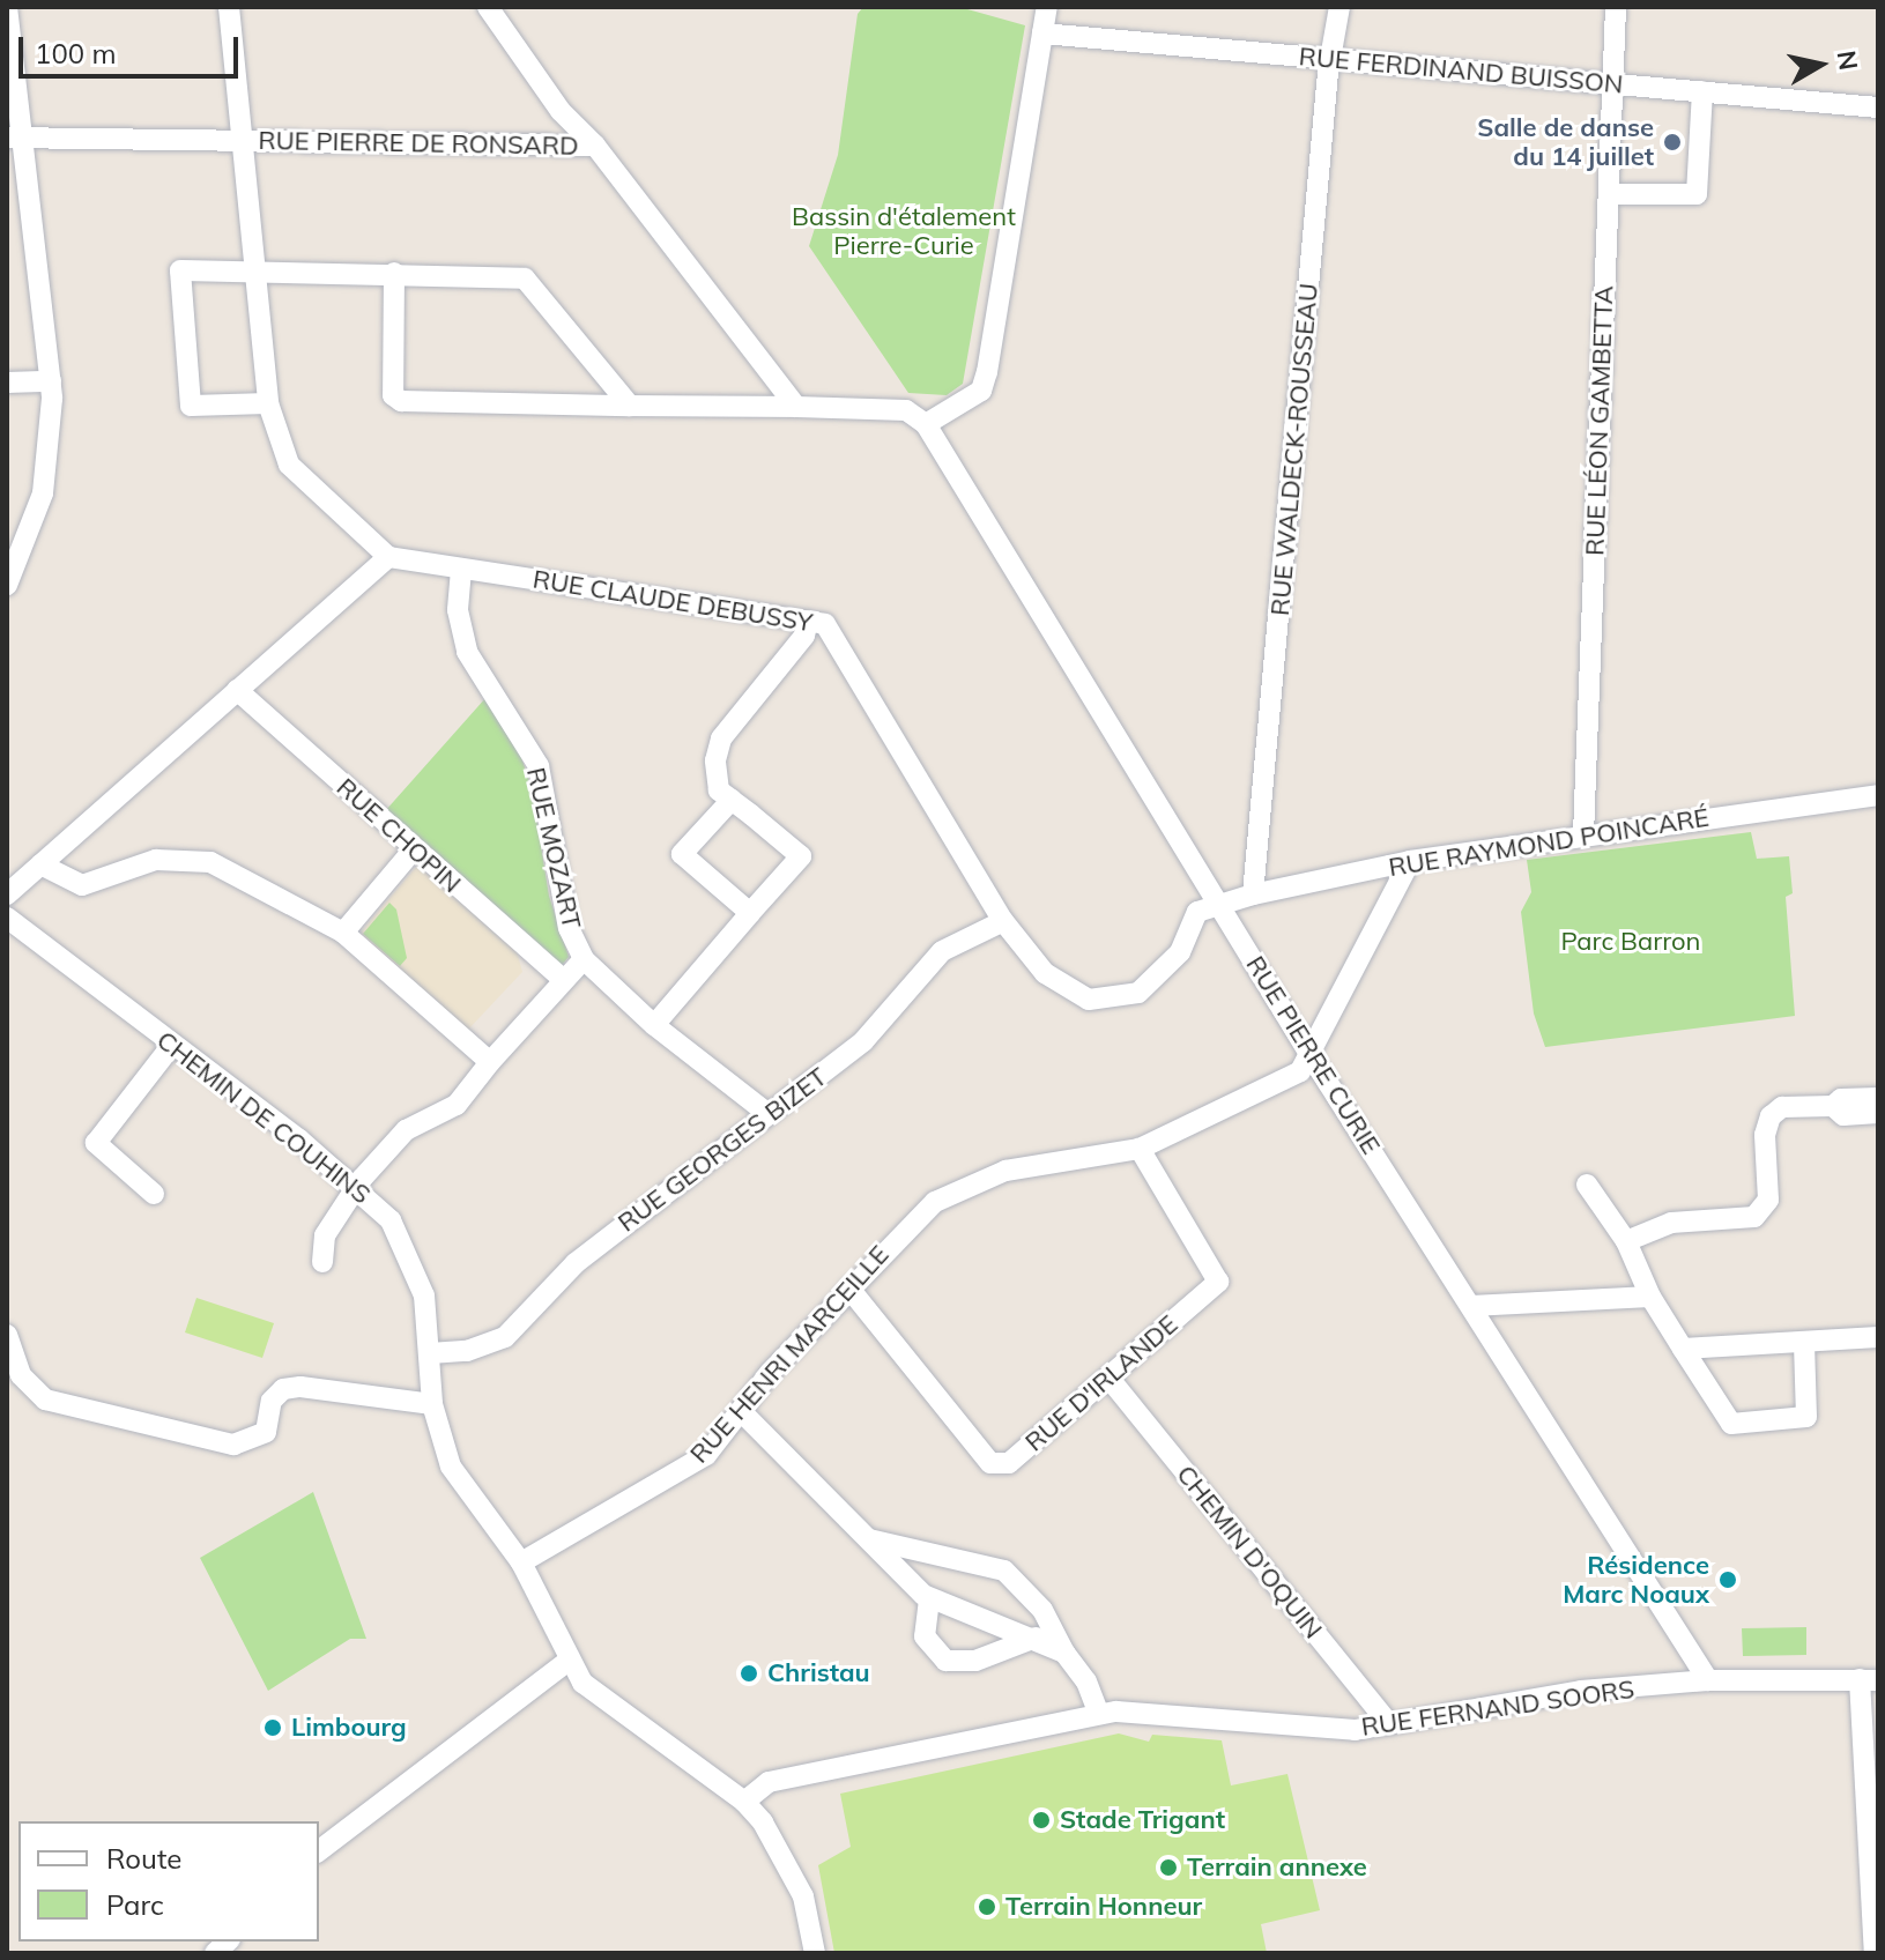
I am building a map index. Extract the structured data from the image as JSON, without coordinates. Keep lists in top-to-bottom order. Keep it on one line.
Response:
{"streets":{"street":["RUE FERDINAND BUISSON","RUE PIERRE DE RONSARD","RUE LÉON GAMBETTA","RUE WALDECK-ROUSSEAU","RUE CLAUDE DEBUSSY","RUE CHOPIN","RUE RAYMOND POINCARÉ","RUE MOZART","RUE PIERRE CURIE","CHEMIN DE COUHINS","RUE GEORGES BIZET","RUE HENRI MARCEILLE","RUE D'IRLANDE","CHEMIN D'OQUIN","RUE FERNAND SOORS"]},"crossings":[["RUE FERDINAND BUISSON","RUE LÉON GAMBETTA"],["RUE FERDINAND BUISSON","RUE WALDECK-ROUSSEAU"],["RUE PIERRE DE RONSARD","RUE PIERRE CURIE"],["RUE LÉON GAMBETTA","RUE RAYMOND POINCARÉ"],["RUE WALDECK-ROUSSEAU","RUE RAYMOND POINCARÉ"],["RUE CLAUDE DEBUSSY","RUE RAYMOND POINCARÉ"],["RUE CLAUDE DEBUSSY","RUE MOZART"],["RUE CLAUDE DEBUSSY","RUE PIERRE CURIE"],["RUE CLAUDE DEBUSSY","RUE GEORGES BIZET"],["RUE RAYMOND POINCARÉ","RUE PIERRE CURIE"],["RUE MOZART","RUE GEORGES BIZET"],["RUE PIERRE CURIE","RUE HENRI MARCEILLE"],["RUE PIERRE CURIE","RUE FERNAND SOORS"],["CHEMIN DE COUHINS","RUE GEORGES BIZET"],["CHEMIN DE COUHINS","RUE HENRI MARCEILLE"],["CHEMIN DE COUHINS","RUE FERNAND SOORS"],["RUE HENRI MARCEILLE","RUE D'IRLANDE"],["RUE D'IRLANDE","CHEMIN D'OQUIN"],["CHEMIN D'OQUIN","RUE FERNAND SOORS"]],"parks":["Bassin d'étalement Pierre-Curie","Parc Barron"],"places":["Salle de danse du 14 juillet","Résidence Marc Noaux","Christau","Limbourg","Stade Trigant","Terrain annexe","Terrain Honneur"],"legend":["Route","Parc"],"scale_bar":"100 m","north":"right"}
